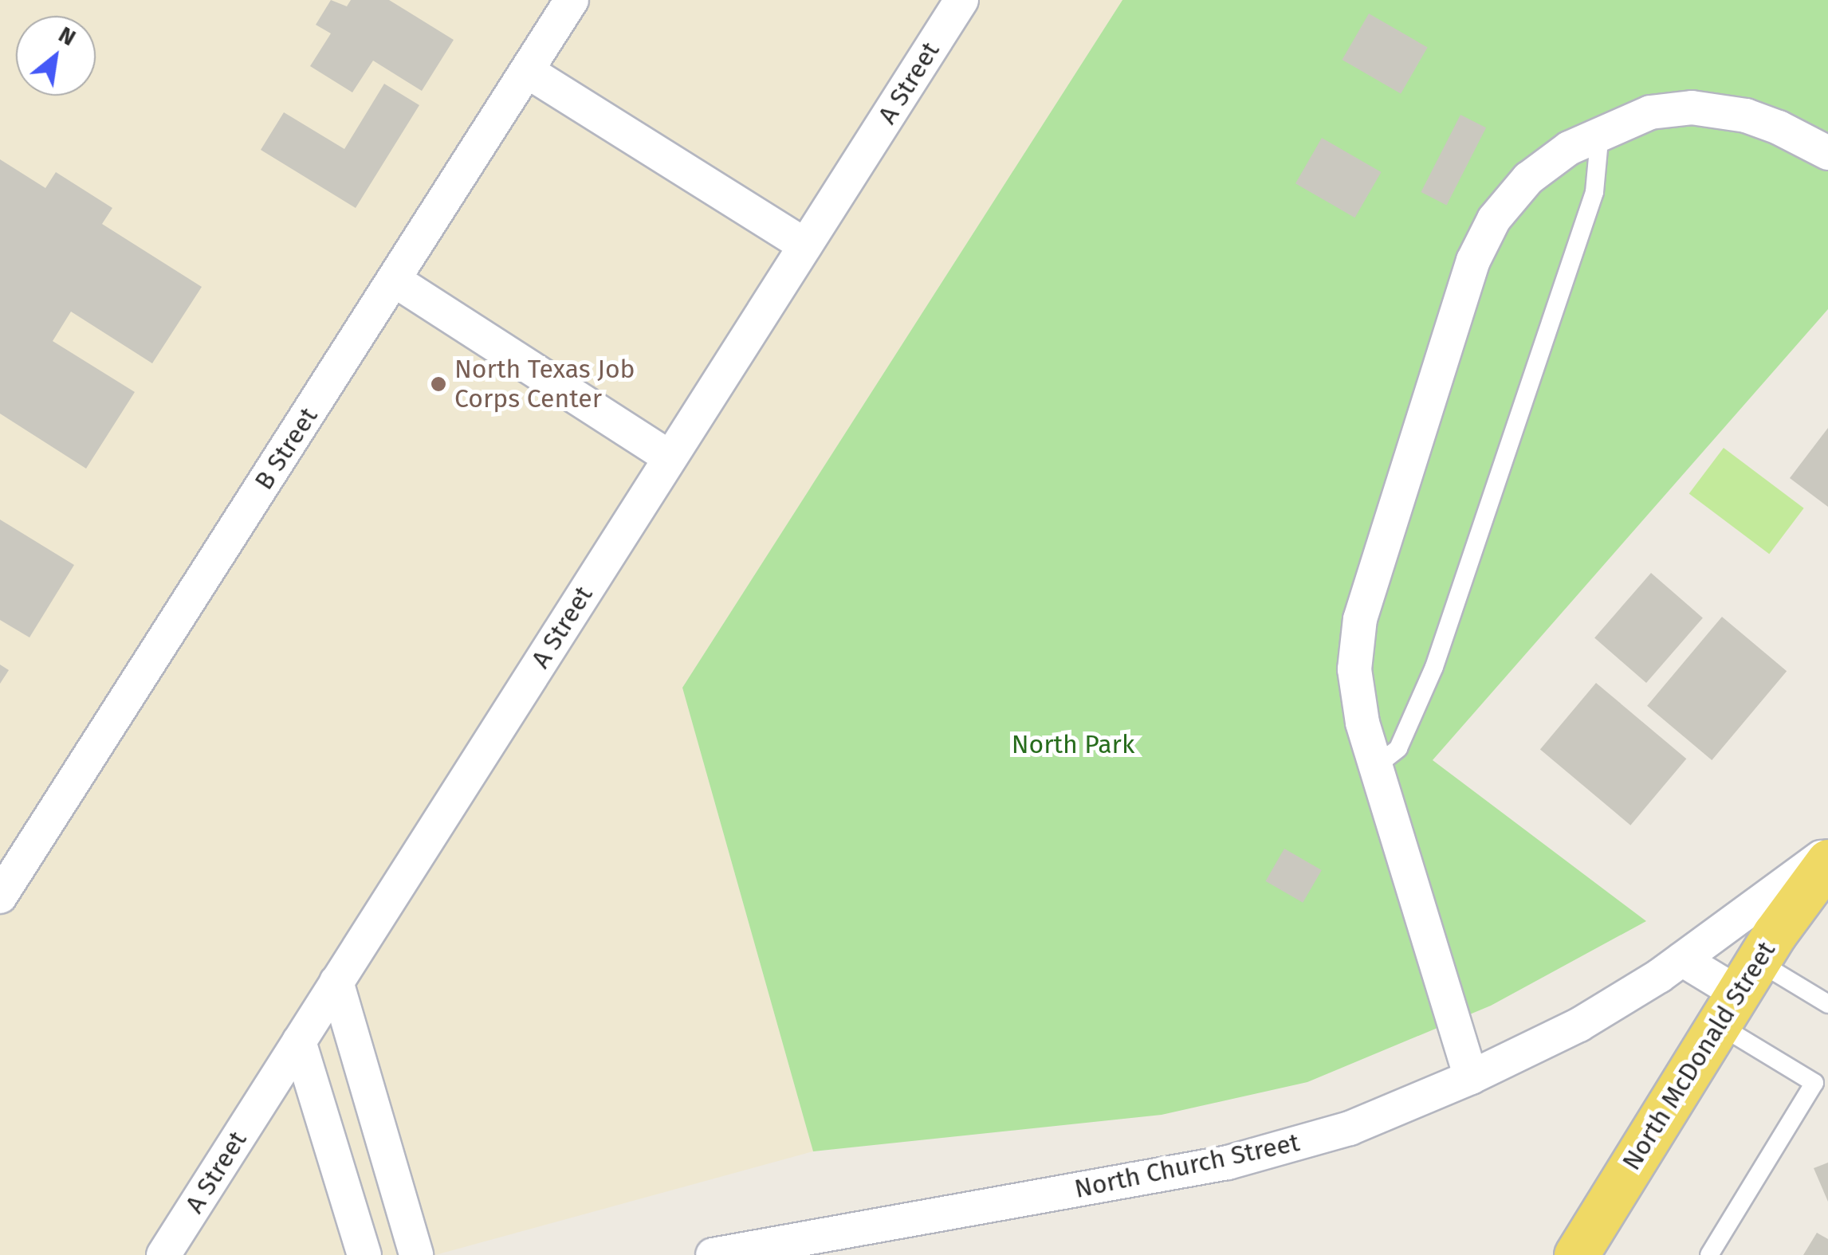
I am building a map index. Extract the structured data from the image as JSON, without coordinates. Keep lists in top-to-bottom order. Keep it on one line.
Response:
{"streets":{"main road":["North McDonald Street"],"street":["A Street","B Street","North Church Street"]},"parks":["North Park"],"places":["North Texas Job Corps Center"],"north":"top right"}
